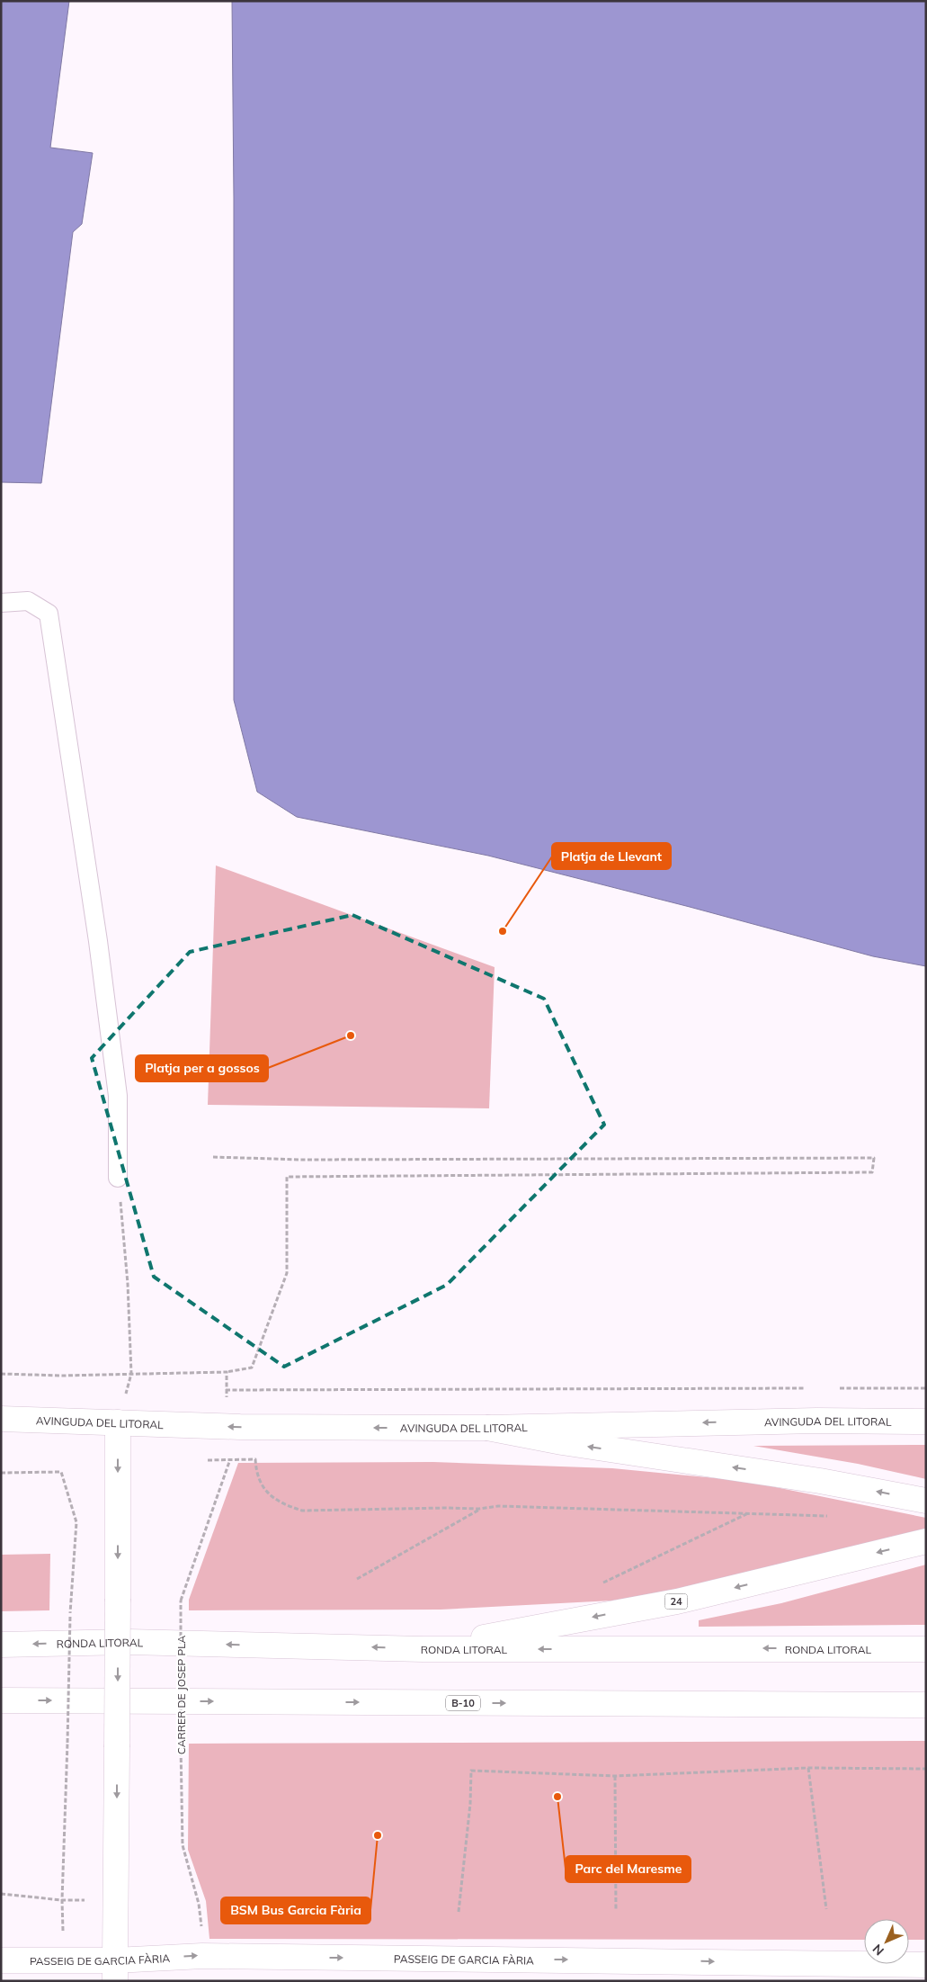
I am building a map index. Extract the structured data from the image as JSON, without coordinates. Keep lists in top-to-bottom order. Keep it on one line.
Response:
{"streets":{"main road":["AVINGUDA DEL LITORAL","24","RONDA LITORAL","B-10","PASSEIG DE GARCIA FÀRIA"],"path":["CARRER DE JOSEP PLA"]},"crossings":[["24","RONDA LITORAL"]],"one_way":["PASSEIG DE GARCIA FÀRIA"],"places":["Platja de Llevant","Platja per a gossos","Parc del Maresme","BSM Bus Garcia Fària"],"north":"bottom left"}
